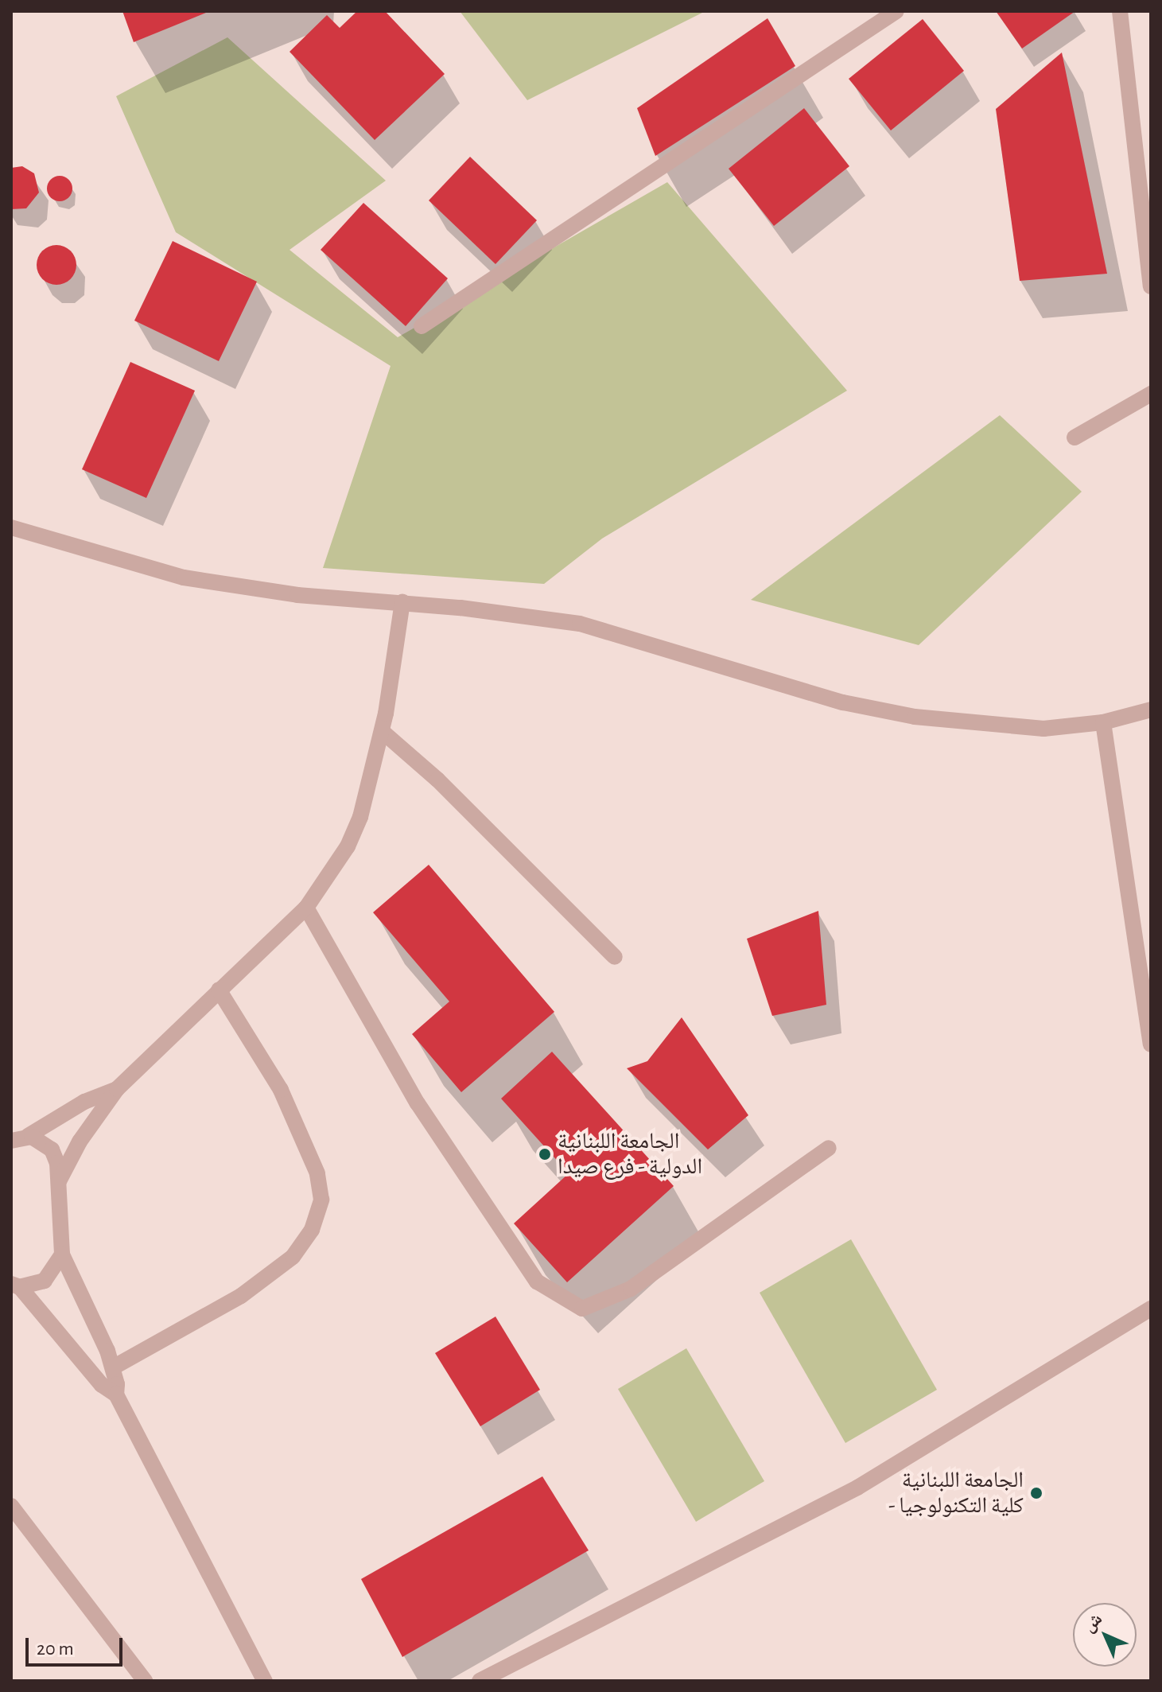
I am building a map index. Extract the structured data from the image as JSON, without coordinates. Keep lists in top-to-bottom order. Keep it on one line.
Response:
{"places":["الجامعة اللبنانية الدولية - فرع صيدا","الجامعة اللبنانية - كلية التكنولوجيا"],"scale_bar":"20 m","north":"top left"}
